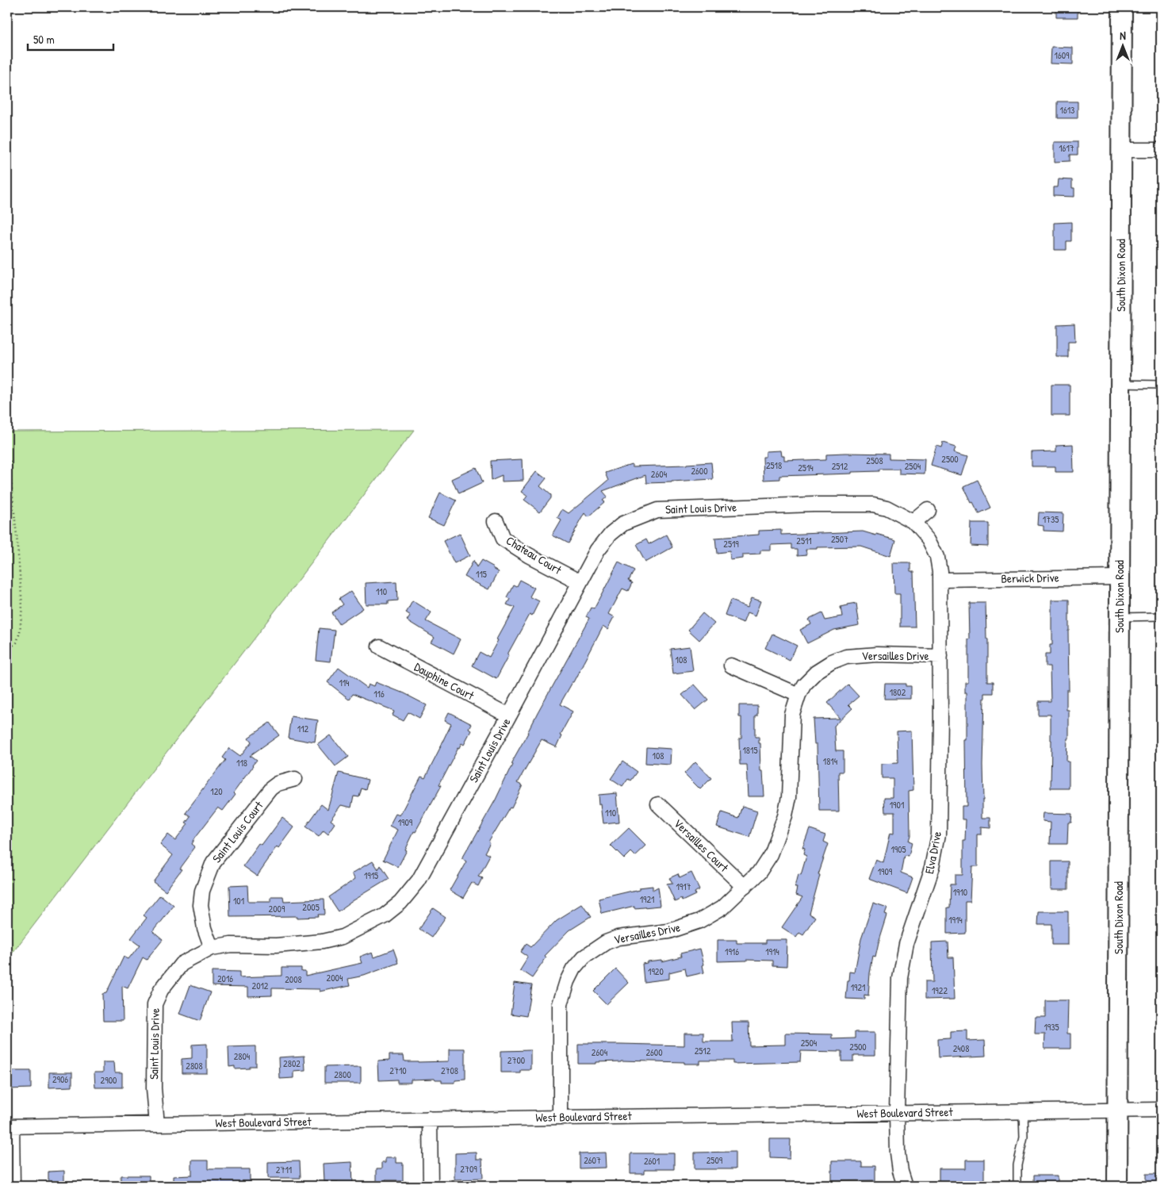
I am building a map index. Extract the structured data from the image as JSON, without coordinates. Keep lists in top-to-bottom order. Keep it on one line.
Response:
{"streets":{"main road":["South Dixon Road"],"street":["Saint Louis Drive","Chateau Court","Berwick Drive","Versailles Drive","Dauphine Court","Saint Louis Court","Versailles Court","Elva Drive","West Boulevard Street"]},"crossings":[["South Dixon Road","Berwick Drive"],["South Dixon Road","West Boulevard Street"],["Saint Louis Drive","Chateau Court"],["Saint Louis Drive","Dauphine Court"],["Saint Louis Drive","Saint Louis Court"],["Saint Louis Drive","Elva Drive"],["Saint Louis Drive","West Boulevard Street"],["Berwick Drive","Elva Drive"],["Versailles Drive","Versailles Court"],["Versailles Drive","Elva Drive"],["Versailles Drive","West Boulevard Street"],["Elva Drive","West Boulevard Street"]],"house_numbers":["1609","1613","1617","2500","2508","2518","2512","2504","2514","2600","2604","1735","2507","2511","2519","115","110","108","114","1802","116","112","1815","108","1814","118","120","1901","110","1909","1905","1909","1915","1917","1910","1921","101","2005","2009","1914","1916","1914","1920","2004","2016","2008","2012","1921","1922","1935","2504","2500","2408","2512","2604","2600","2804","2700","2802","2808","2710","2708","2800","2906","2900","2607","2509","2601","2709","2711"],"scale_bar":"50 m","north":"top"}
